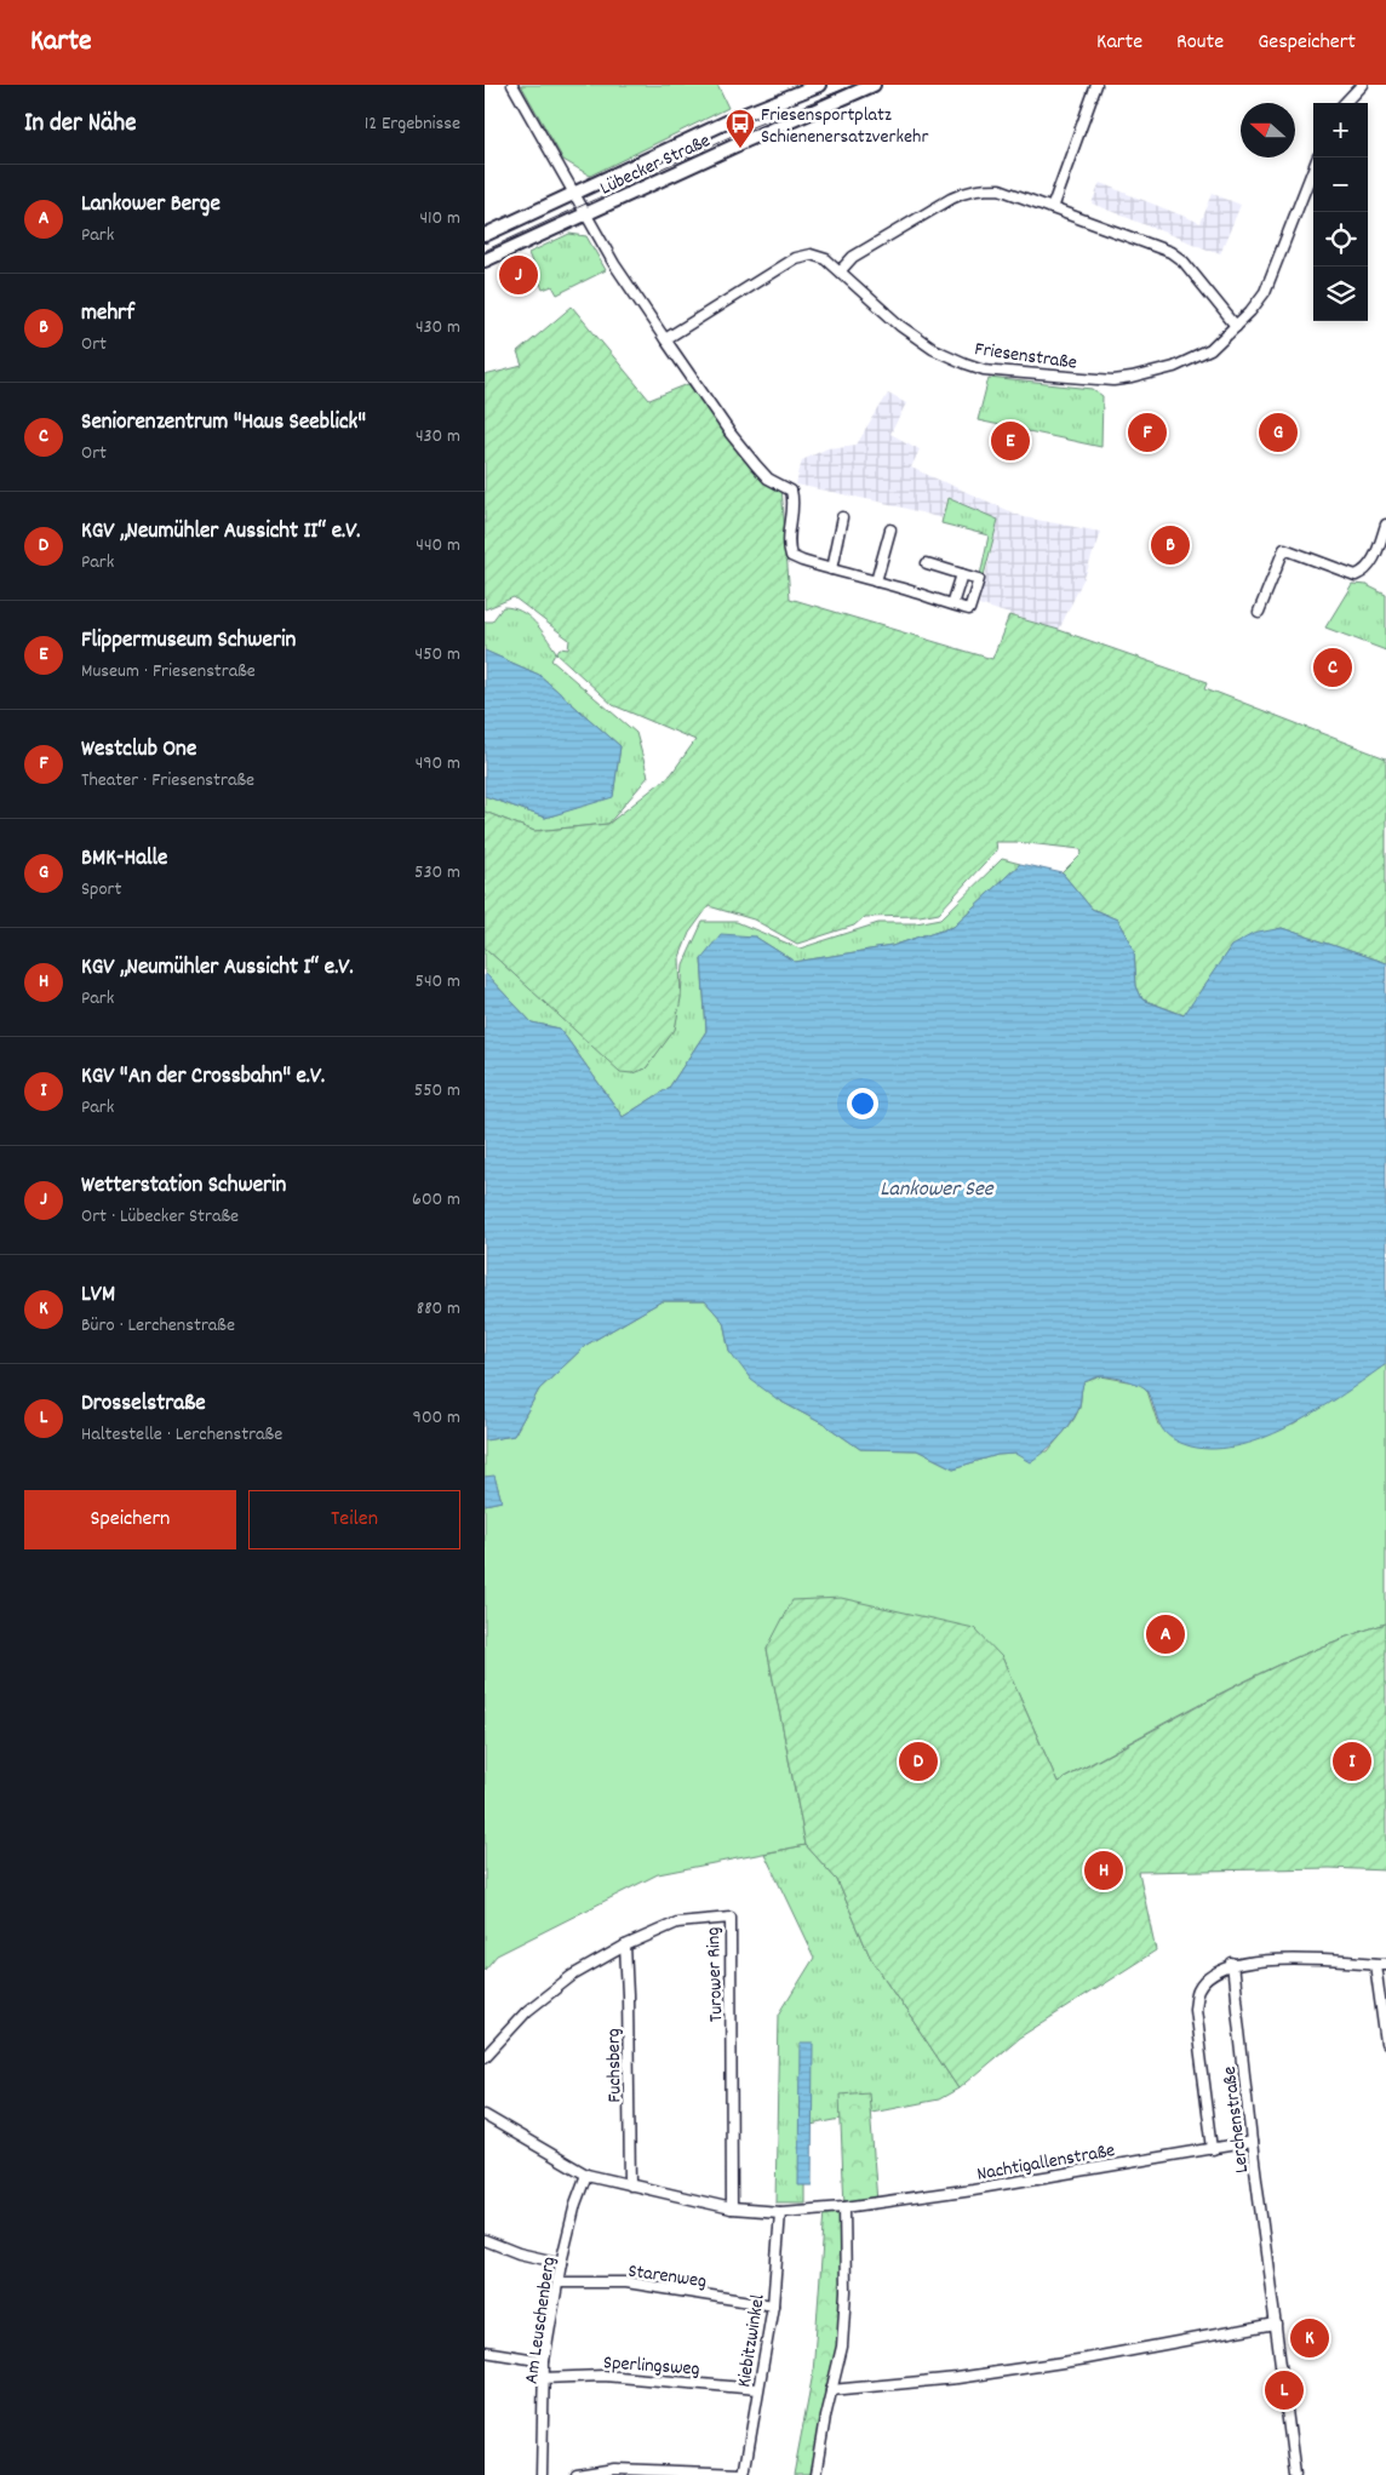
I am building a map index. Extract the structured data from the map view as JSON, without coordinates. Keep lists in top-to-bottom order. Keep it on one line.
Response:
{"streets":{"street":["Lübecker Straße","Friesenstraße","Turower Ring","Fuchsberg","Lerchenstraße","Nachtigallenstraße","Starenweg","Am Leuschenberg","Kiebitzwinkel","Sperlingsweg"]},"crossings":[["Turower Ring","Fuchsberg"],["Turower Ring","Nachtigallenstraße"],["Fuchsberg","Nachtigallenstraße"],["Lerchenstraße","Nachtigallenstraße"],["Nachtigallenstraße","Am Leuschenberg"],["Nachtigallenstraße","Kiebitzwinkel"],["Starenweg","Am Leuschenberg"],["Starenweg","Kiebitzwinkel"],["Am Leuschenberg","Sperlingsweg"],["Kiebitzwinkel","Sperlingsweg"]],"water":["Lankower See"],"places":{"bus stop":["Friesensportplatz Schienenersatzverkehr"]},"north":"left","page":{"header":"Karte","nav":["Karte","Route","Gespeichert"],"heading":["In der Nähe","12 Ergebnisse"],"map_buttons":["+","−"],"list":[{"mark":"A","name":"Lankower Berge","note":"Park","value":"410 m"},{"mark":"B","name":"mehrf","note":"Ort","value":"430 m"},{"mark":"C","name":"Seniorenzentrum \"Haus Seeblick\"","note":"Ort","value":"430 m"},{"mark":"D","name":"KGV „Neumühler Aussicht II“ e.V.","note":"Park","value":"440 m"},{"mark":"E","name":"Flippermuseum Schwerin","note":"Museum · Friesenstraße","value":"450 m"},{"mark":"F","name":"Westclub One","note":"Theater · Friesenstraße","value":"490 m"},{"mark":"G","name":"BMK-Halle","note":"Sport","value":"530 m"},{"mark":"H","name":"KGV „Neumühler Aussicht I“ e.V.","note":"Park","value":"540 m"},{"mark":"I","name":"KGV \"An der Crossbahn\" e.V.","note":"Park","value":"550 m"},{"mark":"J","name":"Wetterstation Schwerin","note":"Ort · Lübecker Straße","value":"600 m"},{"mark":"K","name":"LVM","note":"Büro · Lerchenstraße","value":"880 m"},{"mark":"L","name":"Drosselstraße","note":"Haltestelle · Lerchenstraße","value":"900 m"}],"pins":["J","F","G","E","B","C","A","D","I","H","K","L"],"buttons":["Speichern","Teilen"]}}
